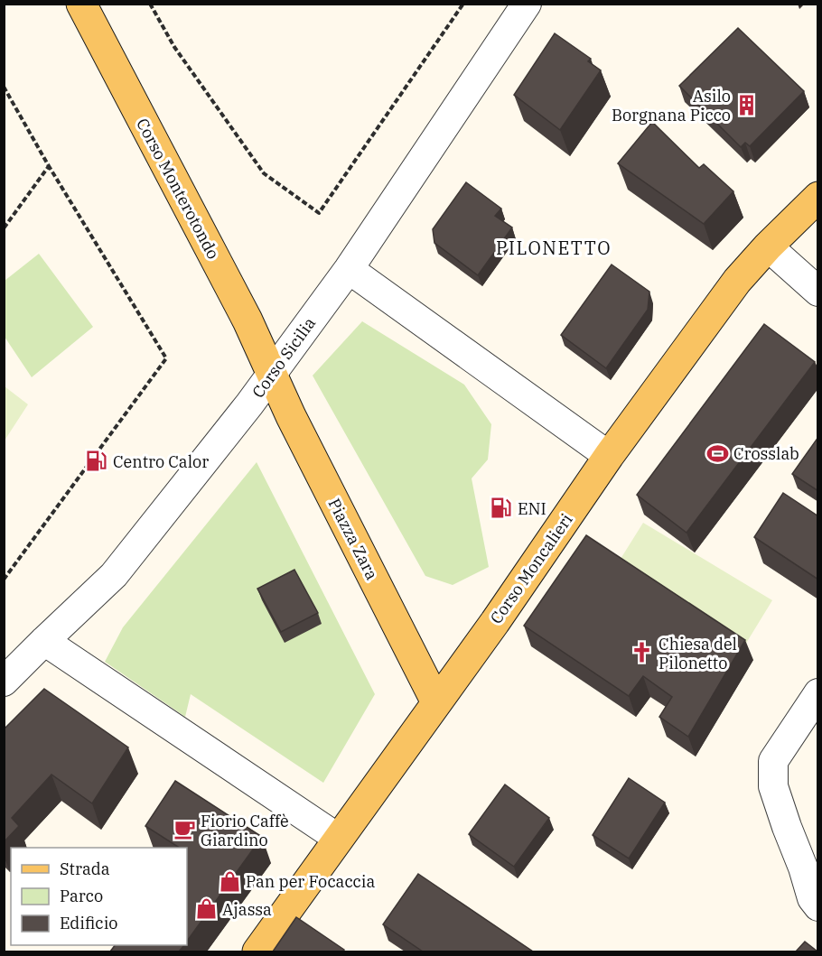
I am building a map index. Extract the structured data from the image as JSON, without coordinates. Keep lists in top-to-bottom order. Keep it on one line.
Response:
{"streets":{"main road":["Corso Monterotondo","Piazza Zara","Corso Moncalieri"],"street":["Corso Sicilia"]},"crossings":[["Corso Monterotondo","Corso Sicilia"],["Corso Monterotondo","Piazza Zara"],["Corso Sicilia","Piazza Zara"],["Piazza Zara","Corso Moncalieri"]],"districts":["PILONETTO"],"places":{"building":["Asilo Borgnana Picco"],"sports":["Crosslab"],"fuel station":["Centro Calor","ENI"],"church":["Chiesa del Pilonetto"],"cafe":["Fiorio Caffè Giardino"],"shop":["Pan per Focaccia","Ajassa"]},"legend":["Strada","Parco","Edificio"]}
